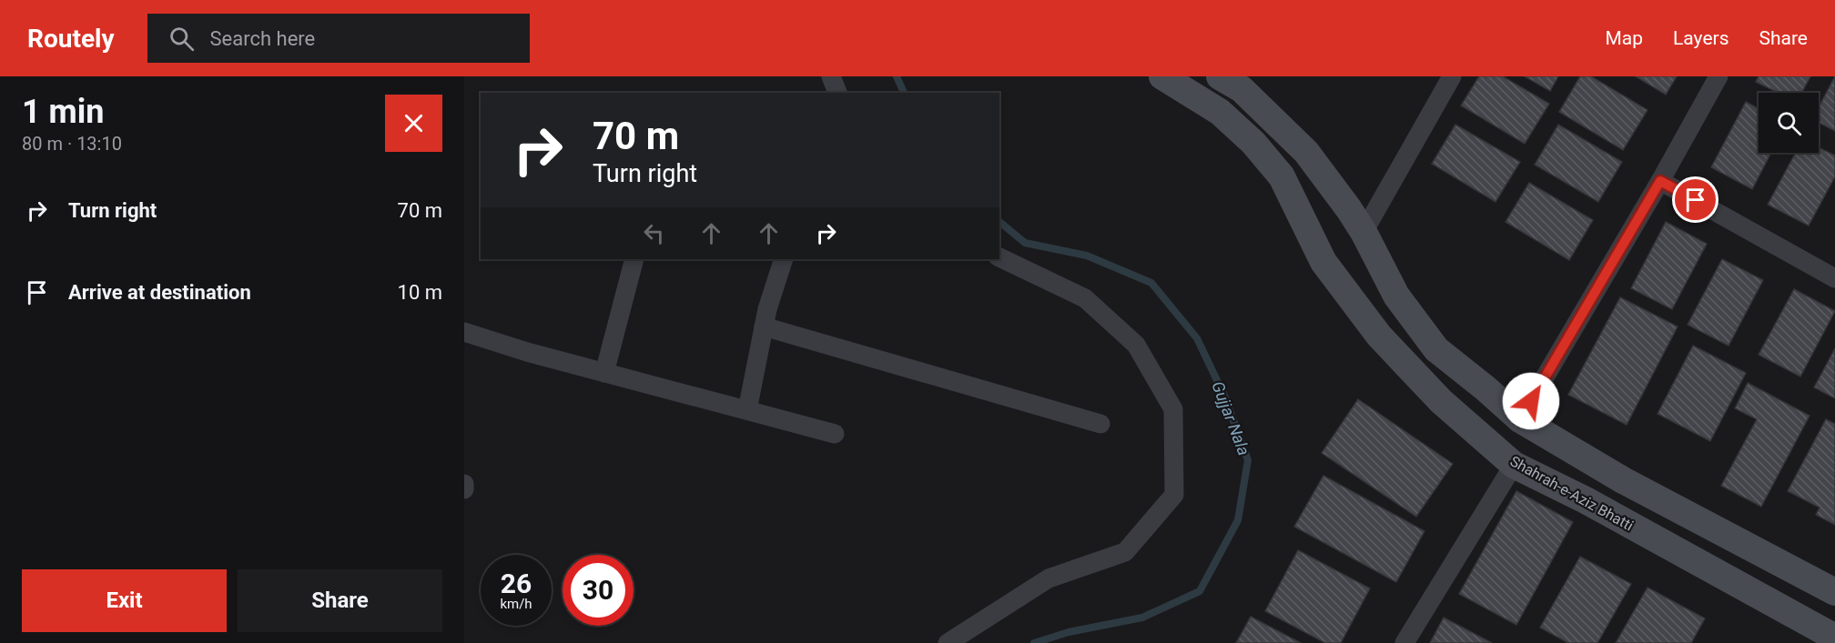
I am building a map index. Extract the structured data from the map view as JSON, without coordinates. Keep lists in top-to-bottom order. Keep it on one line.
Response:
{"streets":{"main road":["Shahrah-e-Aziz Bhatti"]},"water":["Gujjar Nala"],"page":{"header":"Routely","search":"Search here","nav":["Map","Layers","Share"],"heading":["1 min","80 m · 13:10"],"turn":["70 m","Turn right"],"list":[{"name":"Turn right","value":"70 m"},{"name":"Arrive at destination","value":"10 m"}],"speed":"26 km/h","limit":"30","buttons":["Exit","Share"]}}
